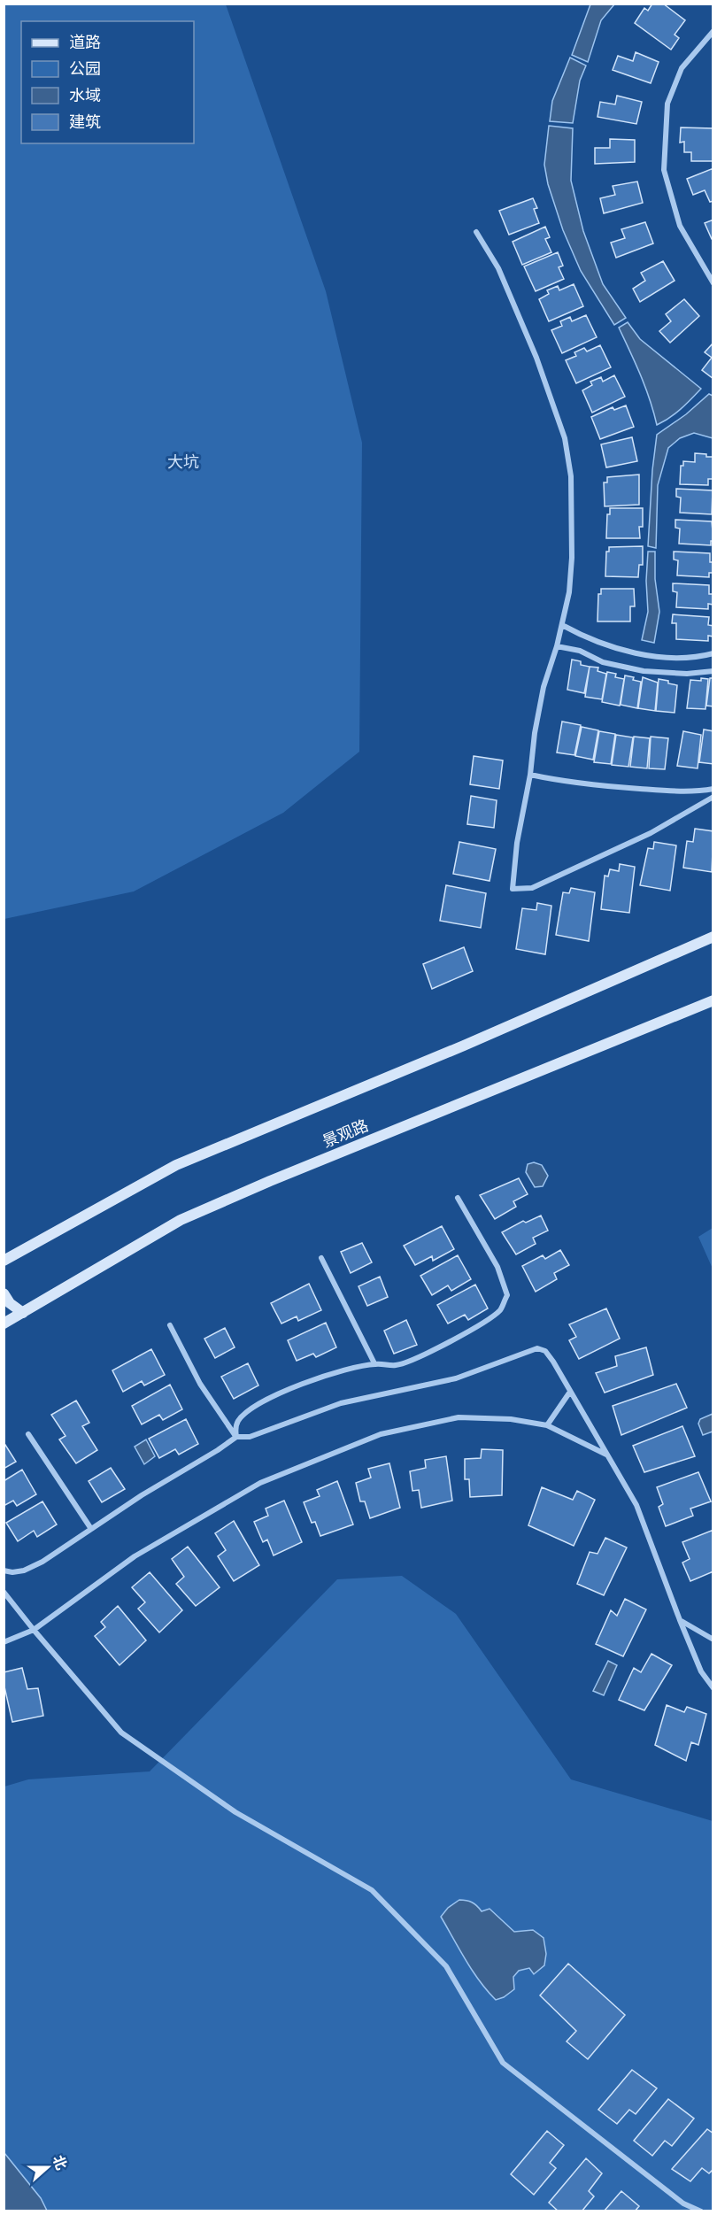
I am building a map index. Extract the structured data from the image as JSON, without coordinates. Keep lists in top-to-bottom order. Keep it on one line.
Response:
{"streets":{"street":["景观路"]},"parks":["大坑"],"legend":["道路","公园","水域","建筑"],"north":"right"}
